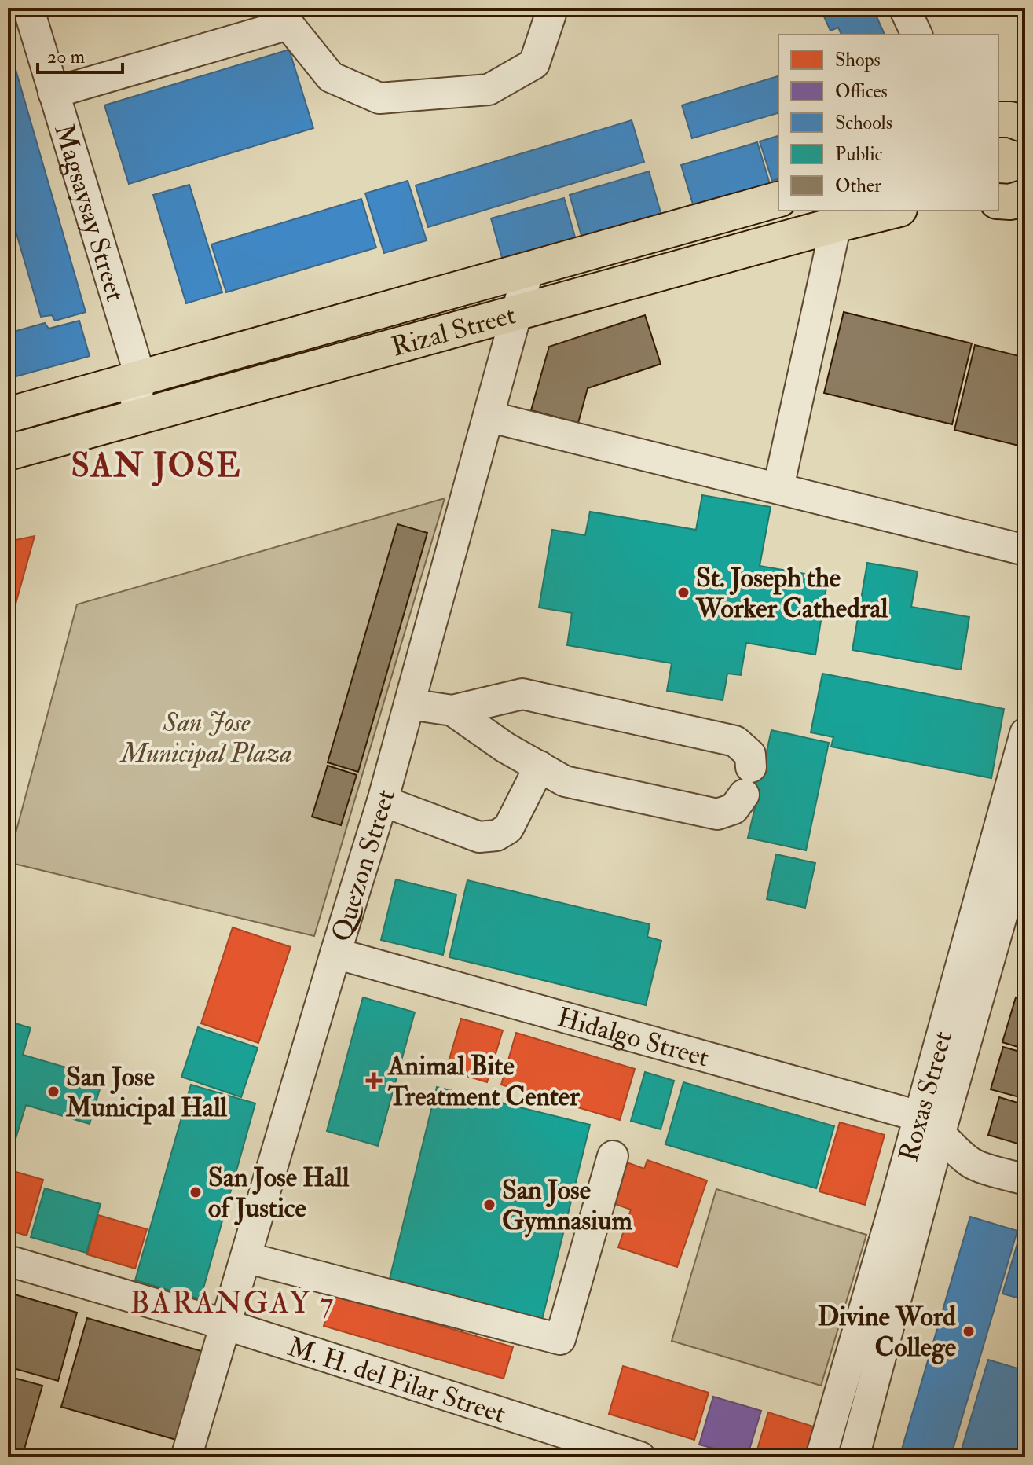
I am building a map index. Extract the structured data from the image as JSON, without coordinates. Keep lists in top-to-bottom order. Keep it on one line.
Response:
{"streets":{"main road":["Rizal Street"],"street":["Magsaysay Street","Quezon Street","Hidalgo Street","Roxas Street","M. H. del Pilar Street"]},"crossings":[["Magsaysay Street","Rizal Street"],["Rizal Street","Quezon Street"],["Quezon Street","Hidalgo Street"],["Quezon Street","M. H. del Pilar Street"],["Hidalgo Street","Roxas Street"]],"districts":["SAN JOSE","BARANGAY 7"],"parks":["San Jose Municipal Plaza"],"places":{"other":["St. Joseph the Worker Cathedral","San Jose Municipal Hall","San Jose Hall of Justice","San Jose Gymnasium","Divine Word College"],"health":["Animal Bite Treatment Center"]},"legend":["Shops","Offices","Schools","Public","Other"],"scale_bar":"20 m"}
